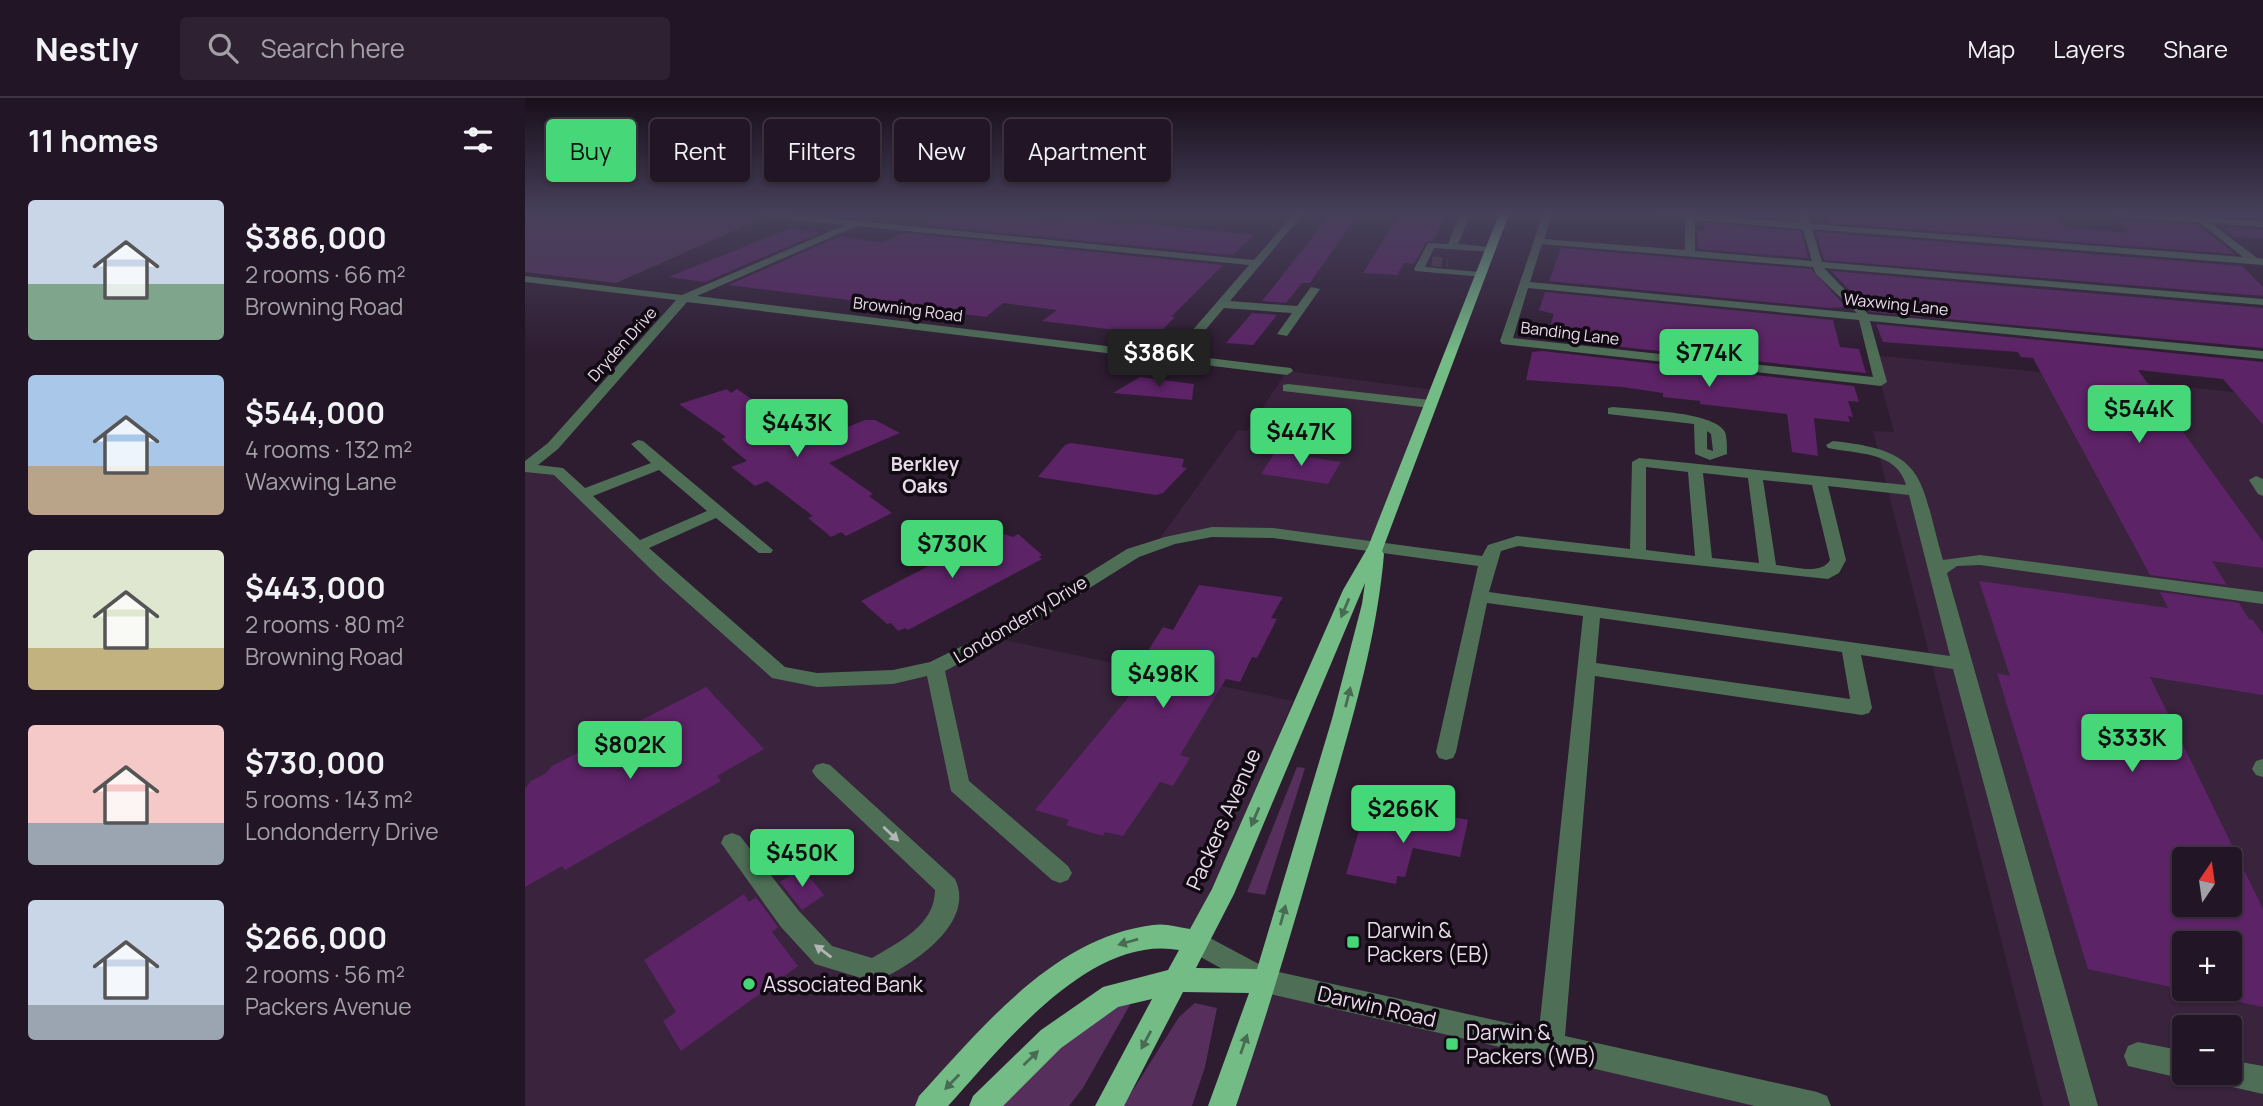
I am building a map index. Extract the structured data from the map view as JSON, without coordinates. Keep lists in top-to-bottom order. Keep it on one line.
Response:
{"streets":{"main road":["Packers Avenue","Darwin Road"],"street":["Waxwing Lane","Browning Road","Banding Lane","Dryden Drive","Londonderry Drive"]},"crossings":[["Waxwing Lane","Banding Lane"],["Browning Road","Dryden Drive"],["Dryden Drive","Londonderry Drive"],["Londonderry Drive","Packers Avenue"],["Packers Avenue","Darwin Road"]],"districts":["Berkley Oaks"],"places":{"transit":["Darwin & Packers (EB)","Darwin & Packers (WB)"],"other":["Associated Bank"]},"north":"top","page":{"header":"Nestly","search":"Search here","nav":["Map","Layers","Share"],"heading":"11 homes","chip":["Buy","Rent","Filters","New","Apartment"],"list":[{"name":"$386,000","note":"2 rooms · 66 m² · Browning Road"},{"name":"$544,000","note":"4 rooms · 132 m² · Waxwing Lane"},{"name":"$443,000","note":"2 rooms · 80 m² · Browning Road"},{"name":"$730,000","note":"5 rooms · 143 m² · Londonderry Drive"},{"name":"$266,000","note":"2 rooms · 56 m² · Packers Avenue"}],"price":["$386K","$774K","$544K","$443K","$447K","$730K","$498K","$333K","$802K","$266K","$450K"],"map_buttons":["+","−"]}}
